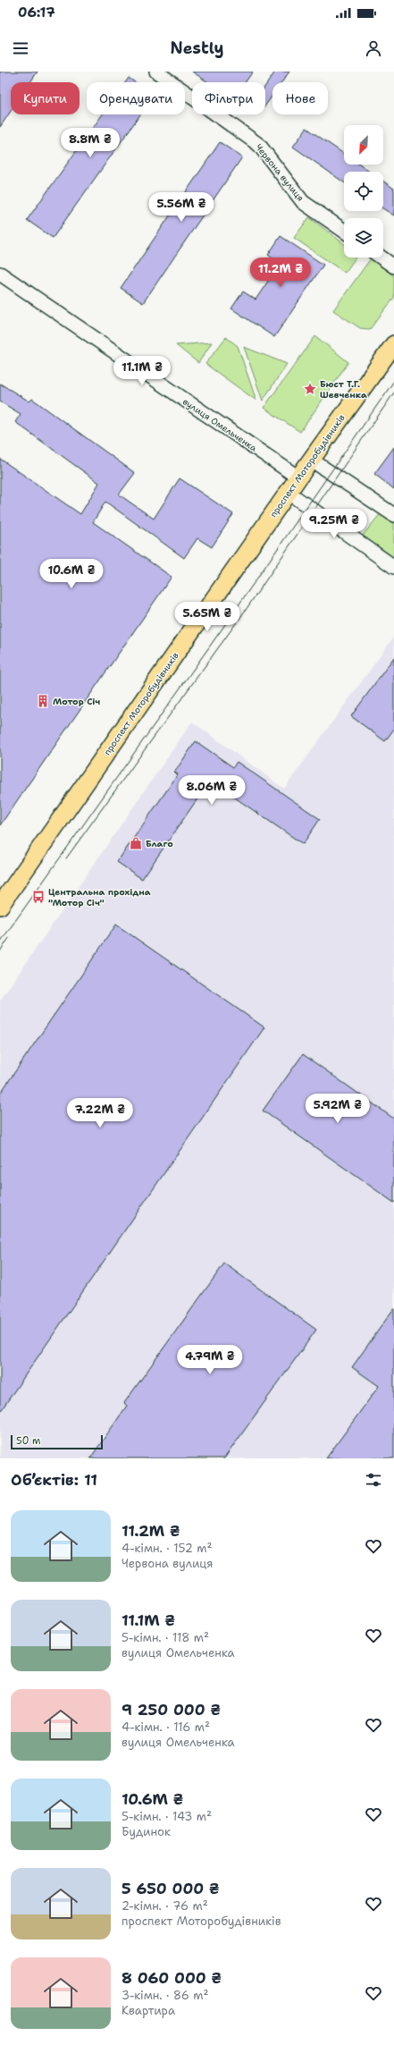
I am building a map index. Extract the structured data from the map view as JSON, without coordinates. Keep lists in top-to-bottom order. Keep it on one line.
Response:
{"streets":{"main road":["проспект Моторобудівників"],"street":["Червона вулиця","вулиця Омельченка"]},"crossings":[["вулиця Омельченка","проспект Моторобудівників"]],"places":{"place":["Бюст Т.Г. Шевченка"],"building":["Мотор Січ"],"shop":["Благо"],"bus stop":["Центральна прохідна \"Мотор Січ\""]},"scale_bar":"50 m","north":"bottom left","page":{"status":"06:17","header":"Nestly","chip":["Купити","Орендувати","Фільтри","Нове"],"price":["8.8M ₴","5.56M ₴","11.2M ₴","11.1M ₴","9.25M ₴","10.6M ₴","5.65M ₴","8.06M ₴","5.92M ₴","7.22M ₴","4.79M ₴"],"scale":"50 m","heading":"Об’єктів: 11","list":[{"name":"11.2M ₴","note":"4-кімн. · 152 m² · Червона вулиця"},{"name":"11.1M ₴","note":"5-кімн. · 118 m² · вулиця Омельченка"},{"name":"9 250 000 ₴","note":"4-кімн. · 116 m² · вулиця Омельченка"},{"name":"10.6M ₴","note":"5-кімн. · 143 m² · Будинок"},{"name":"5 650 000 ₴","note":"2-кімн. · 76 m² · проспект Моторобудівників"},{"name":"8 060 000 ₴","note":"3-кімн. · 86 m² · Квартира"}]}}
